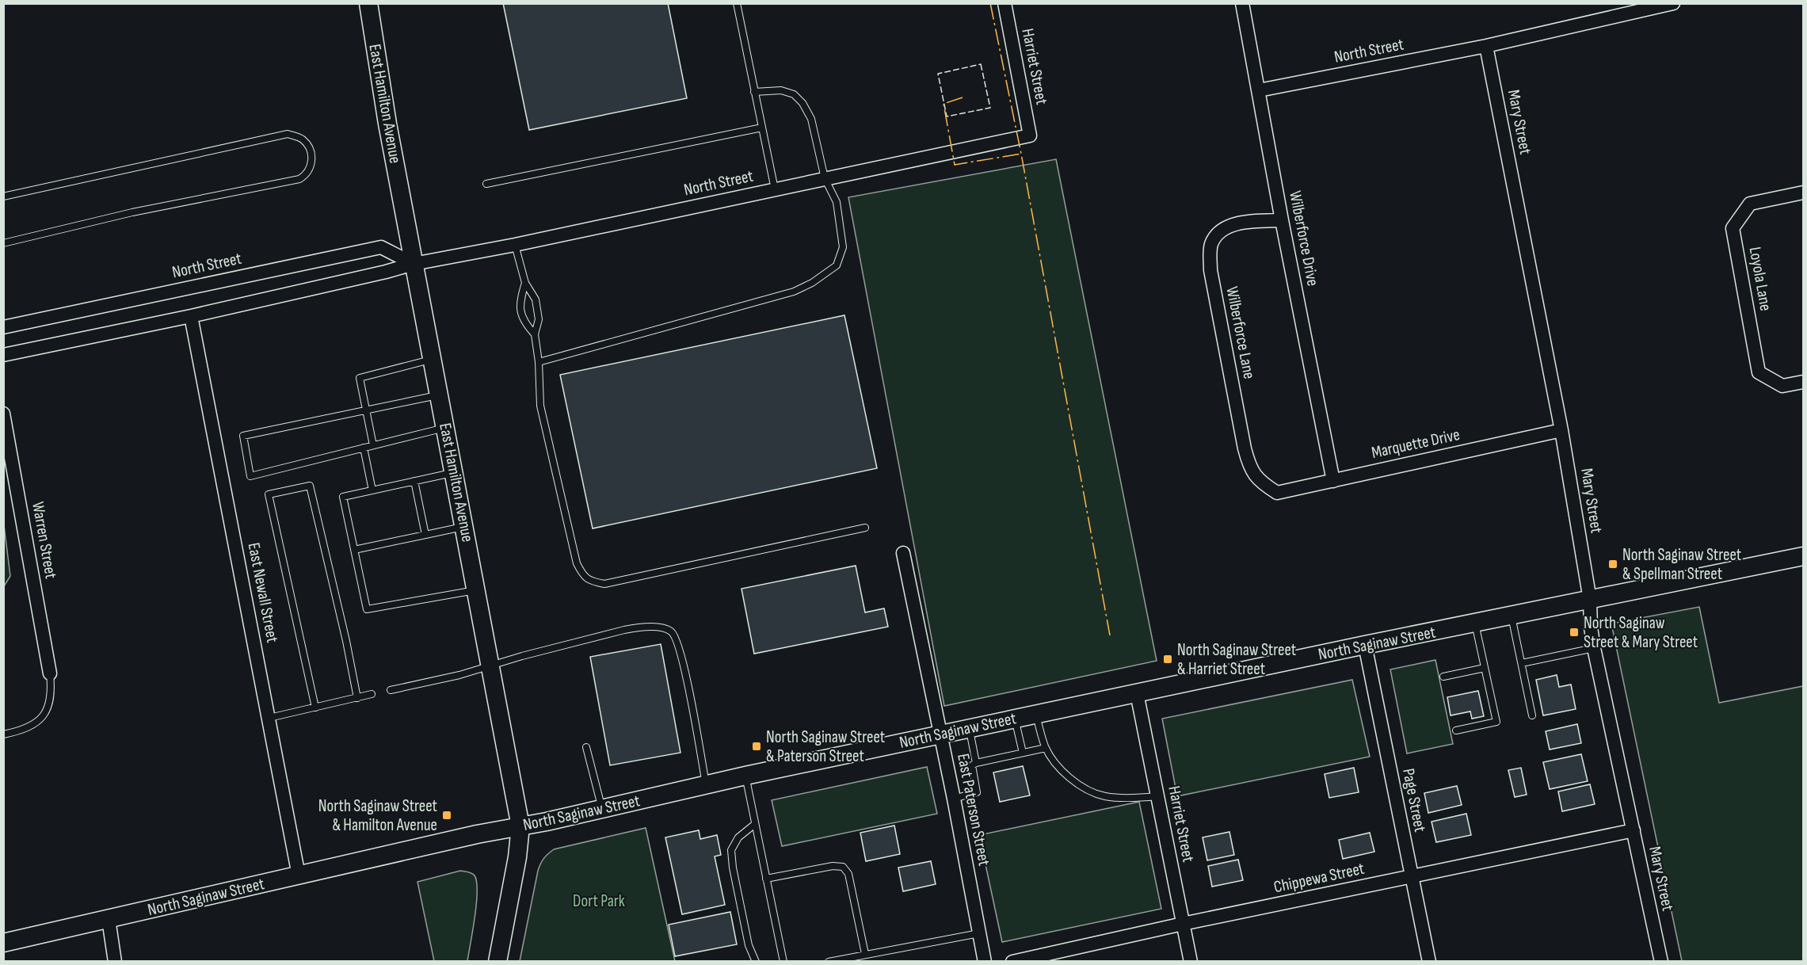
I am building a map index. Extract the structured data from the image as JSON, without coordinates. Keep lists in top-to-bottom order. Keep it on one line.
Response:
{"streets":{"main road":["East Hamilton Avenue","North Saginaw Street"],"street":["North Street","Harriet Street","Mary Street","Wilberforce Drive","Loyola Lane","Wilberforce Lane","Marquette Drive","Warren Street","East Newall Street","Page Street","East Paterson Street","Chippewa Street"]},"crossings":[["North Street","Harriet Street"],["North Street","East Hamilton Avenue"],["North Street","Mary Street"],["North Street","Wilberforce Drive"],["North Street","East Newall Street"],["Harriet Street","North Saginaw Street"],["Harriet Street","Chippewa Street"],["East Hamilton Avenue","North Saginaw Street"],["Mary Street","Marquette Drive"],["Mary Street","North Saginaw Street"],["Mary Street","Chippewa Street"],["Wilberforce Drive","Wilberforce Lane"],["Wilberforce Drive","Marquette Drive"],["Wilberforce Lane","Marquette Drive"],["East Newall Street","North Saginaw Street"],["North Saginaw Street","Page Street"],["North Saginaw Street","East Paterson Street"],["Page Street","Chippewa Street"]],"parks":["Dort Park"],"places":{"transit":["North Saginaw Street & Spellman Street","North Saginaw Street & Mary Street","North Saginaw Street & Harriet Street","North Saginaw Street & Paterson Street","North Saginaw Street & Hamilton Avenue"]}}
